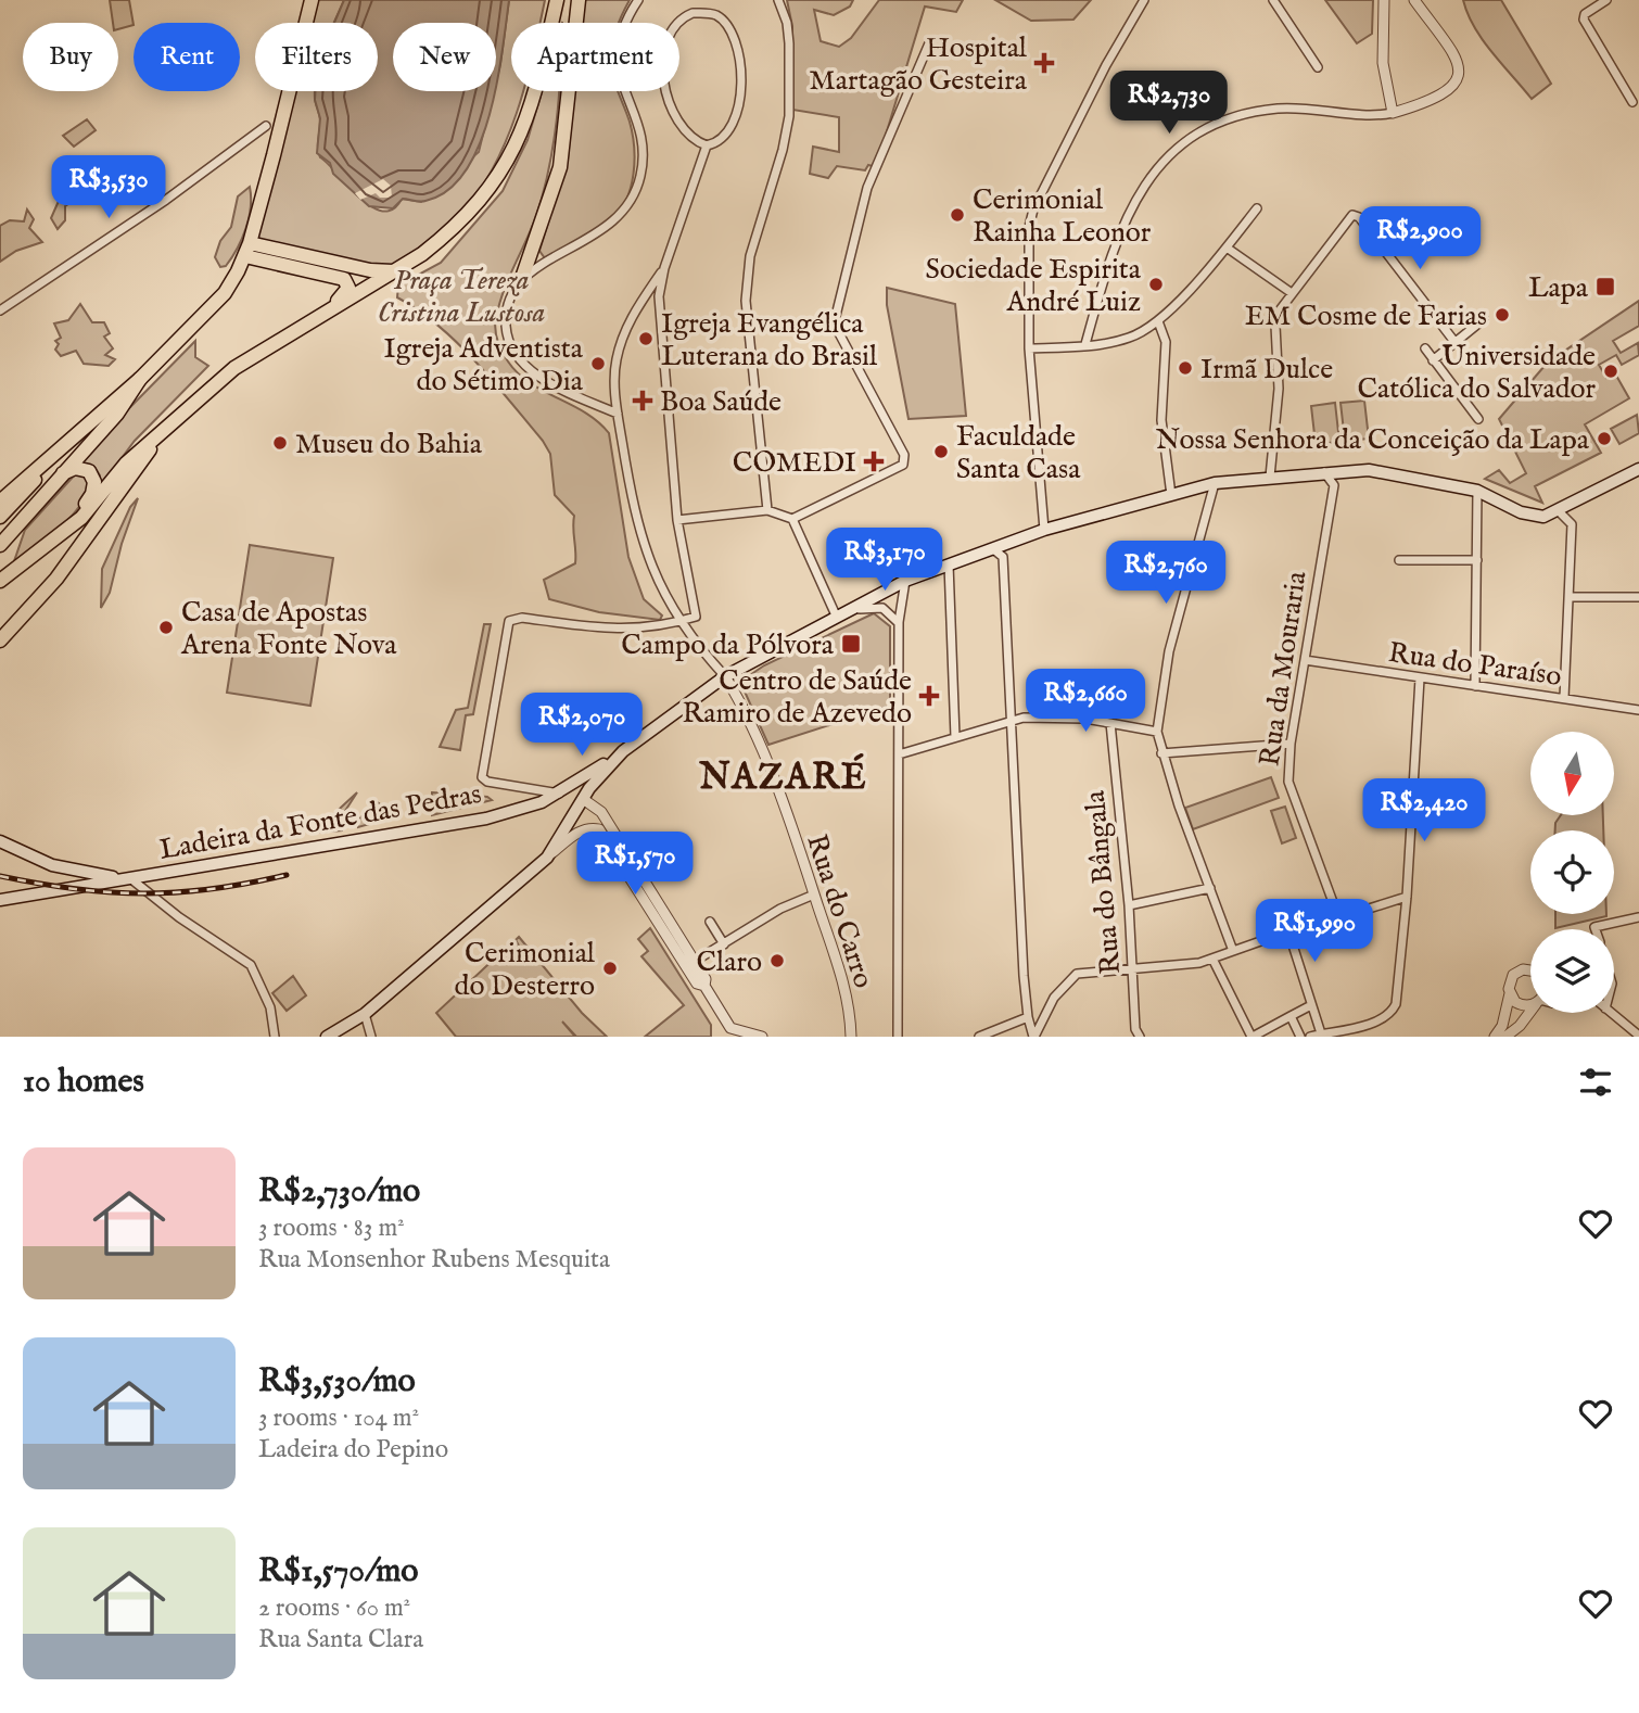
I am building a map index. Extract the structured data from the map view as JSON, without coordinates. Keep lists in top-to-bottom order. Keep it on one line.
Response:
{"streets":{"main road":["Ladeira da Fonte das Pedras"],"street":["Rua do Paraíso","Rua da Mouraria","Rua do Bângala","Rua do Carro"]},"crossings":[["Rua do Paraíso","Rua da Mouraria"]],"districts":["NAZARÉ"],"parks":["Praça Tereza Cristina Lustosa"],"places":{"health":["Hospital Martagão Gesteira","Boa Saúde","COMEDI","Centro de Saúde Ramiro de Azevedo"],"other":["Cerimonial Rainha Leonor","Sociedade Espirita André Luiz","EM Cosme de Farias","Igreja Evangélica Luterana do Brasil","Igreja Adventista do Sétimo Dia","Irmã Dulce","Universidade Católica do Salvador","Nossa Senhora da Conceição da Lapa","Museu do Bahia","Faculdade Santa Casa","Casa de Apostas Arena Fonte Nova","Claro","Cerimonial do Desterro"],"transit":["Lapa","Campo da Pólvora"]},"north":"bottom","page":{"chip":["Buy","Rent","Filters","New","Apartment"],"price":["R$2,730","R$3,530","R$2,900","R$3,170","R$2,760","R$2,660","R$2,070","R$2,420","R$1,570","R$1,990"],"heading":"10 homes","list":[{"name":"R$2,730/mo","note":"3 rooms · 83 m² · Rua Monsenhor Rubens Mesquita"},{"name":"R$3,530/mo","note":"3 rooms · 104 m² · Ladeira do Pepino"},{"name":"R$1,570/mo","note":"2 rooms · 60 m² · Rua Santa Clara"}]}}
